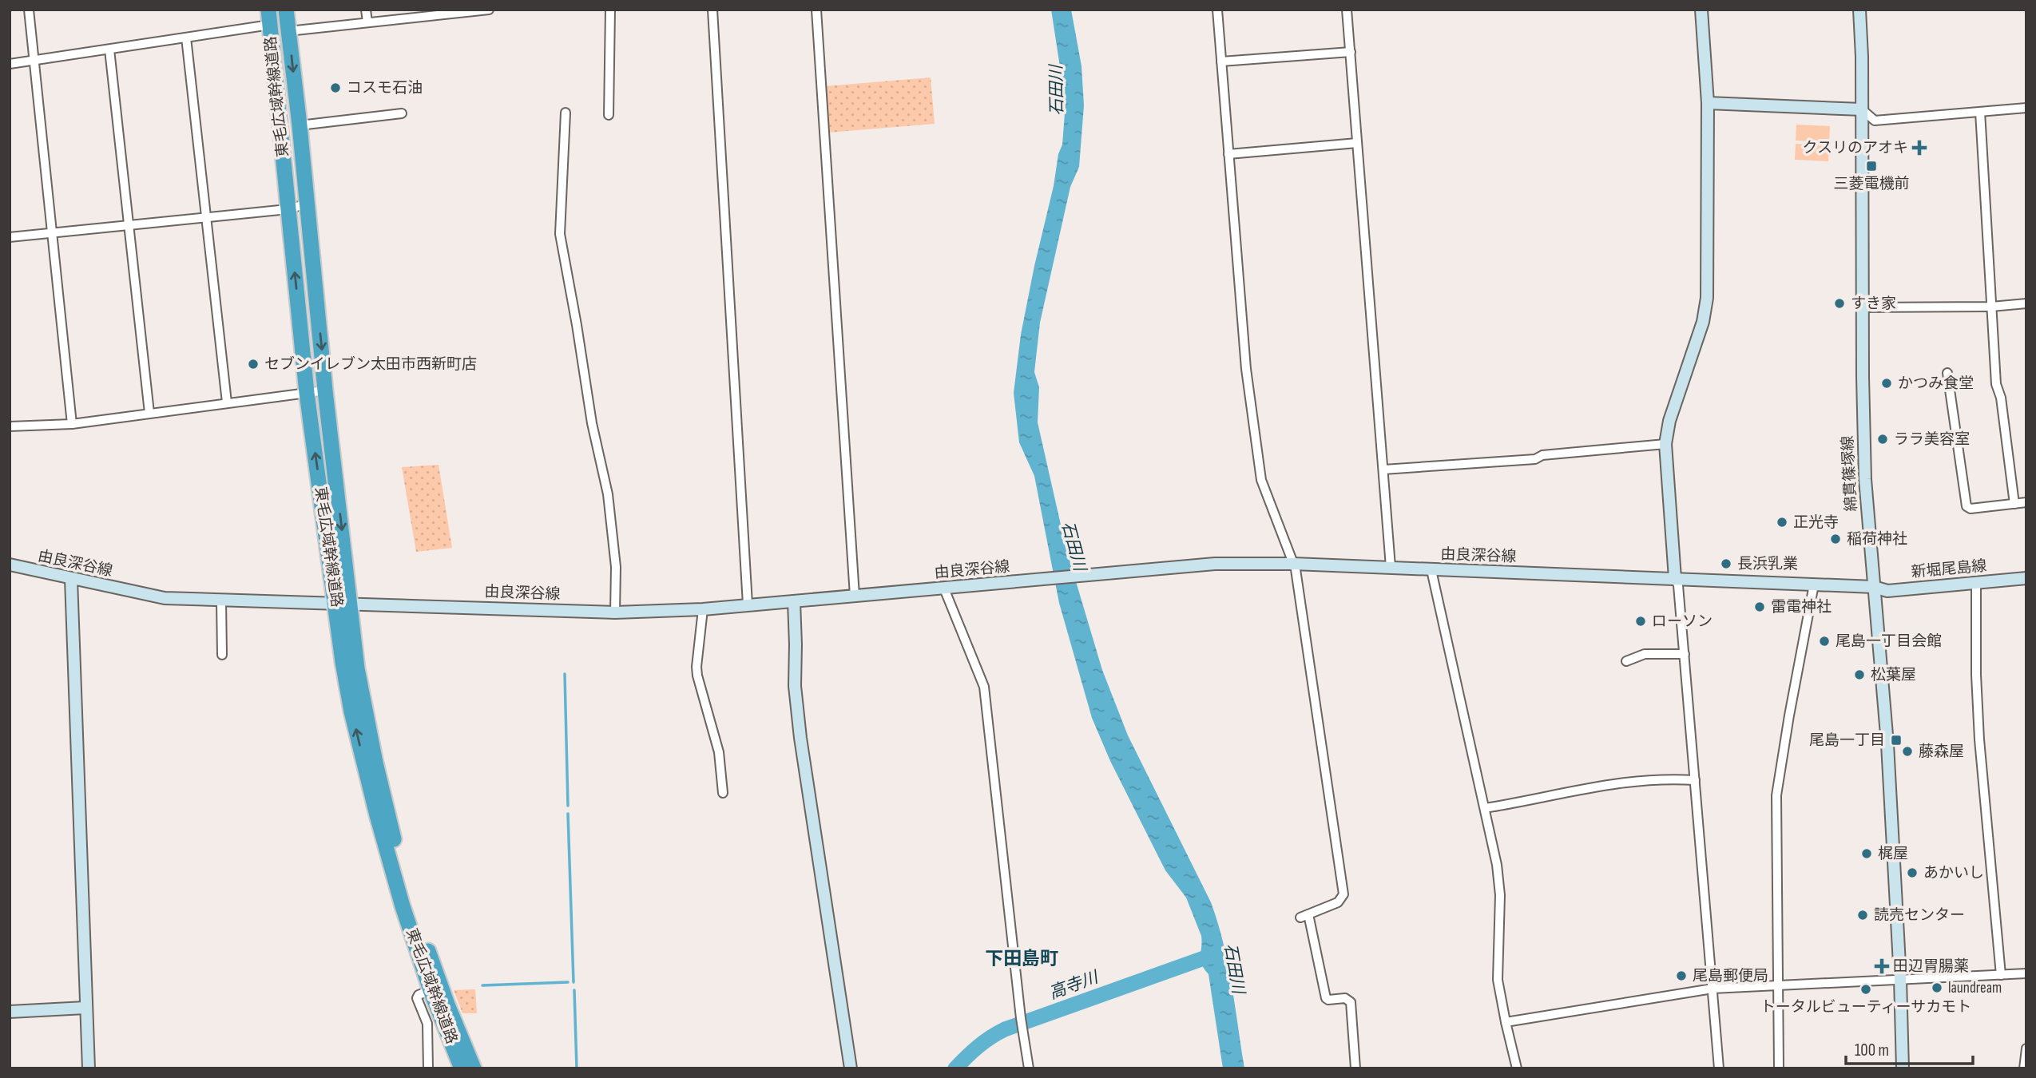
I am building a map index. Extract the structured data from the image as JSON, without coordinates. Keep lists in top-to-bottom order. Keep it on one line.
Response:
{"streets":{"highway":["東毛広域幹線道路"],"main road":["綿貫篠塚線","由良深谷線","新堀尾島線"]},"crossings":[["東毛広域幹線道路","由良深谷線"],["綿貫篠塚線","由良深谷線"],["綿貫篠塚線","新堀尾島線"],["由良深谷線","新堀尾島線"]],"districts":["下田島町"],"water":["石田川","高寺川"],"places":{"other":["コスモ石油","すき家","セブンイレブン太田市西新町店","かつみ食堂","ララ美容室","正光寺","稲荷神社","長浜乳業","雷電神社","ローソン","尾島一丁目会館","松葉屋","藤森屋","梶屋","あかいし","読売センター","尾島郵便局","laundream","トータルビューティーサカモト"],"health":["クスリのアオキ","田辺胃腸薬"],"transit":["三菱電機前","尾島一丁目"]},"scale_bar":"100 m"}
